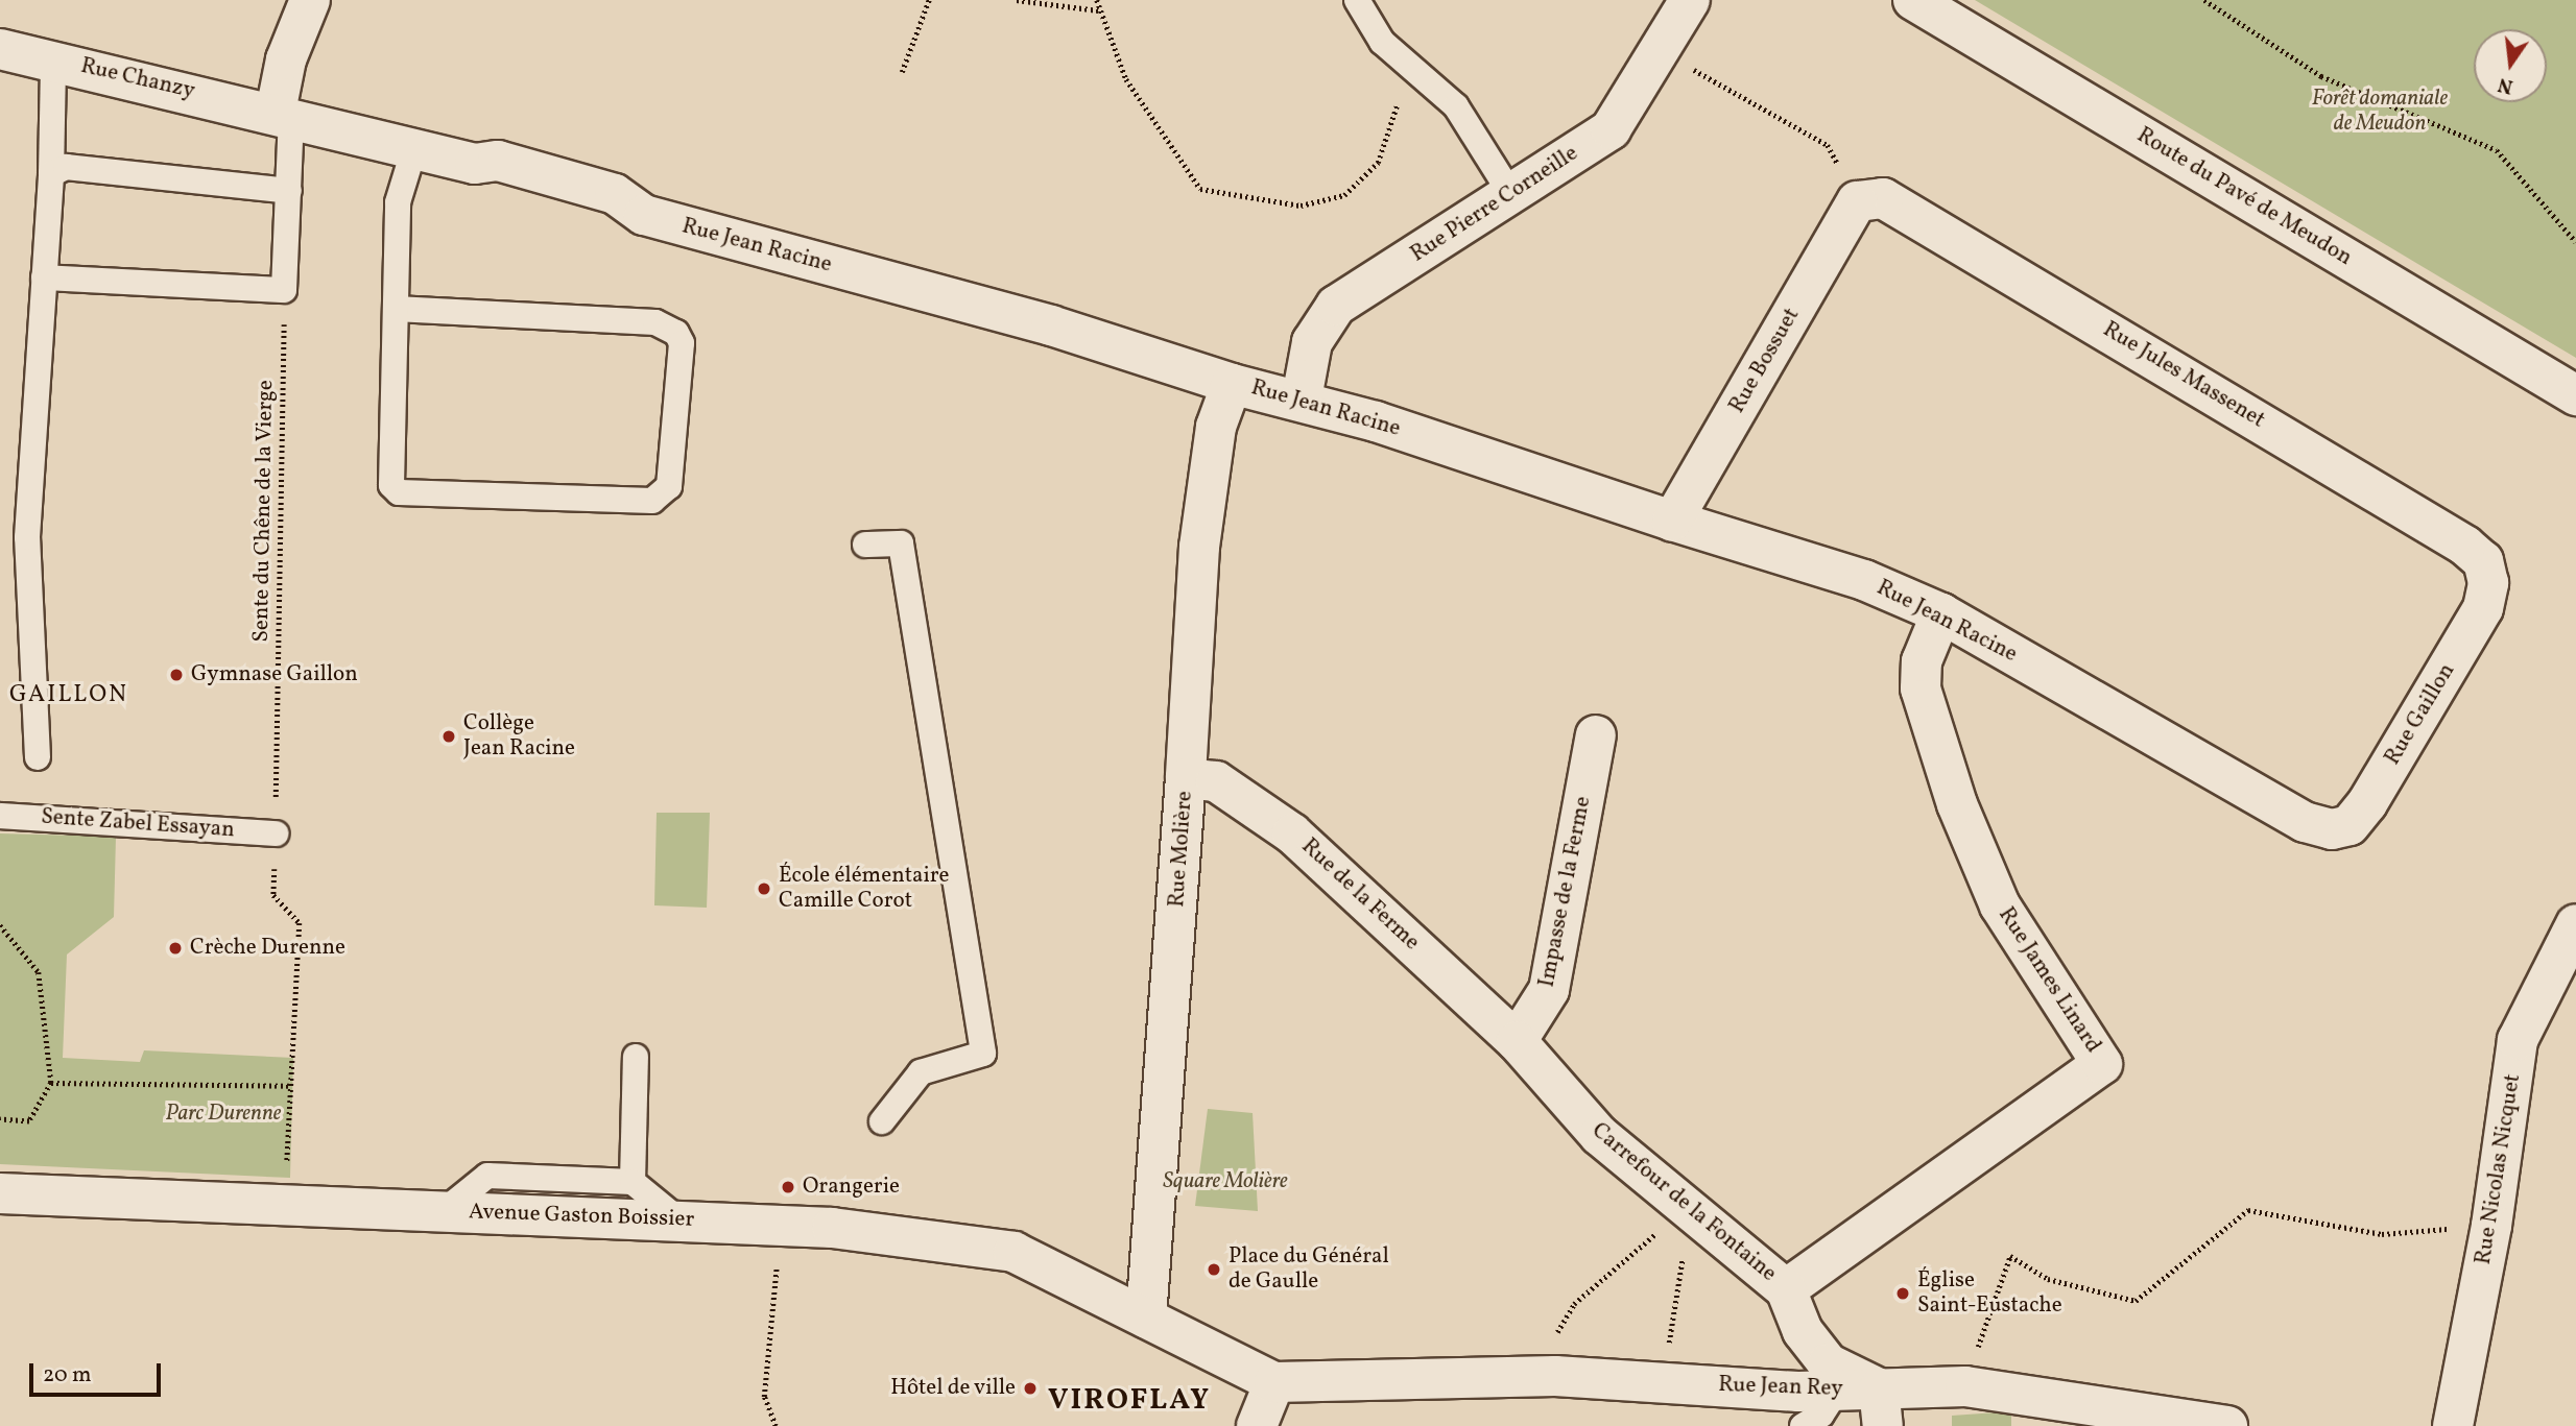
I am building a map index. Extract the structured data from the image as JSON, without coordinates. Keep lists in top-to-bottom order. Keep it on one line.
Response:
{"streets":{"street":["Rue Chanzy","Route du Pavé de Meudon","Rue Pierre Corneille","Rue Jean Racine","Rue Bossuet","Rue Jules Massenet","Rue Gaillon","Rue Molière","Impasse de la Ferme","Rue de la Ferme","Rue James Linard","Rue Nicolas Nicquet","Carrefour de la Fontaine","Avenue Gaston Boissier","Rue Jean Rey"],"lane":["Sente Zabel Essayan"],"path":["Sente du Chêne de la Vierge"]},"crossings":[["Rue Chanzy","Rue Jean Racine"],["Rue Pierre Corneille","Rue Jean Racine"],["Rue Jean Racine","Rue Bossuet"],["Rue Jean Racine","Rue Gaillon"],["Rue Jean Racine","Rue Molière"],["Rue Jean Racine","Rue James Linard"],["Rue Bossuet","Rue Jules Massenet"],["Rue Jules Massenet","Rue Gaillon"],["Sente du Chêne de la Vierge","Sente Zabel Essayan"],["Sente du Chêne de la Vierge","Avenue Gaston Boissier"],["Rue Molière","Rue de la Ferme"],["Rue Molière","Avenue Gaston Boissier"],["Impasse de la Ferme","Rue de la Ferme"],["Impasse de la Ferme","Carrefour de la Fontaine"],["Rue de la Ferme","Carrefour de la Fontaine"],["Rue James Linard","Carrefour de la Fontaine"],["Carrefour de la Fontaine","Rue Jean Rey"]],"districts":["GAILLON","VIROFLAY"],"parks":["Forêt domaniale de Meudon","Parc Durenne","Square Molière"],"places":["Gymnase Gaillon","Collège Jean Racine","École élémentaire Camille Corot","Crèche Durenne","Orangerie","Place du Général de Gaulle","Église Saint-Eustache","Hôtel de ville"],"scale_bar":"20 m","north":"bottom"}
